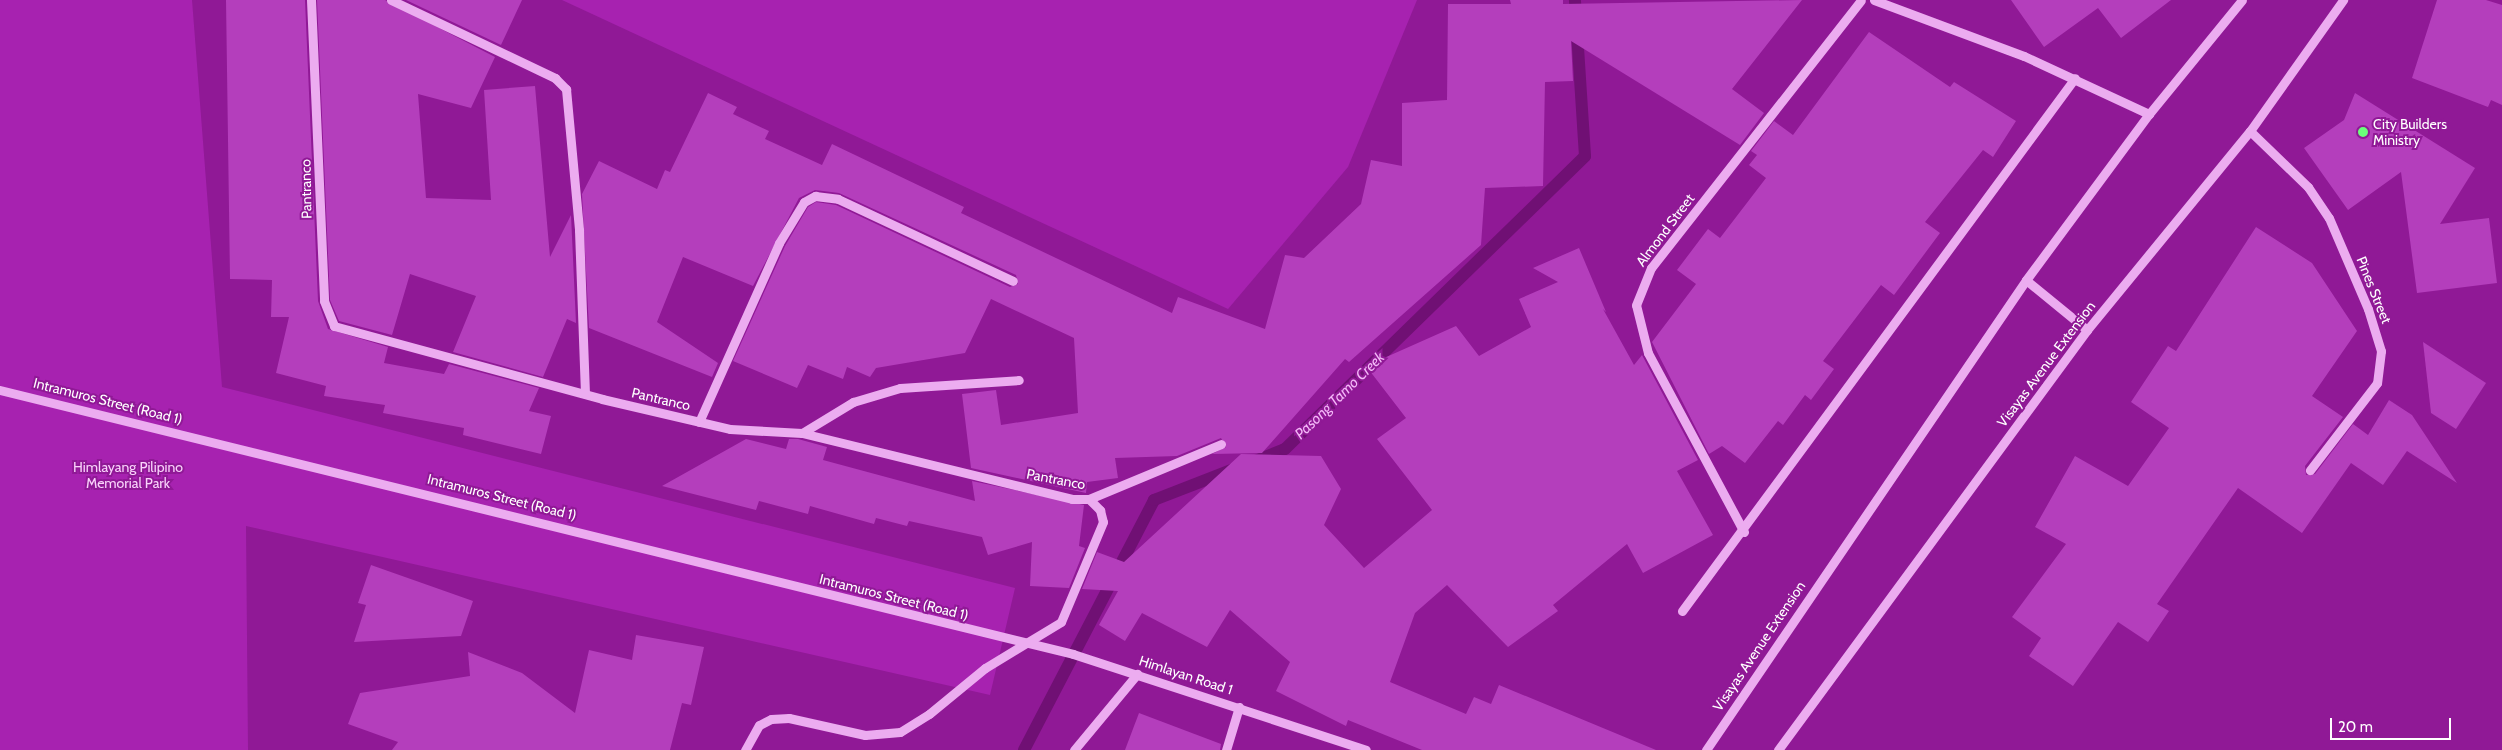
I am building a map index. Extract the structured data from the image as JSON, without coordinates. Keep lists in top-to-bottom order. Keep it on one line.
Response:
{"streets":{"street":["Pantranco","Almond Street","Pines Street","Visayas Avenue Extension","Intramuros Street (Road 1)","Himlayan Road 1"]},"crossings":[["Pantranco","Himlayan Road 1"],["Pines Street","Visayas Avenue Extension"],["Intramuros Street (Road 1)","Himlayan Road 1"]],"water":["Pasong Tamo Creek"],"parks":["Himlayang Pilipino Memorial Park"],"places":["City Builders Ministry"],"scale_bar":"20 m"}
